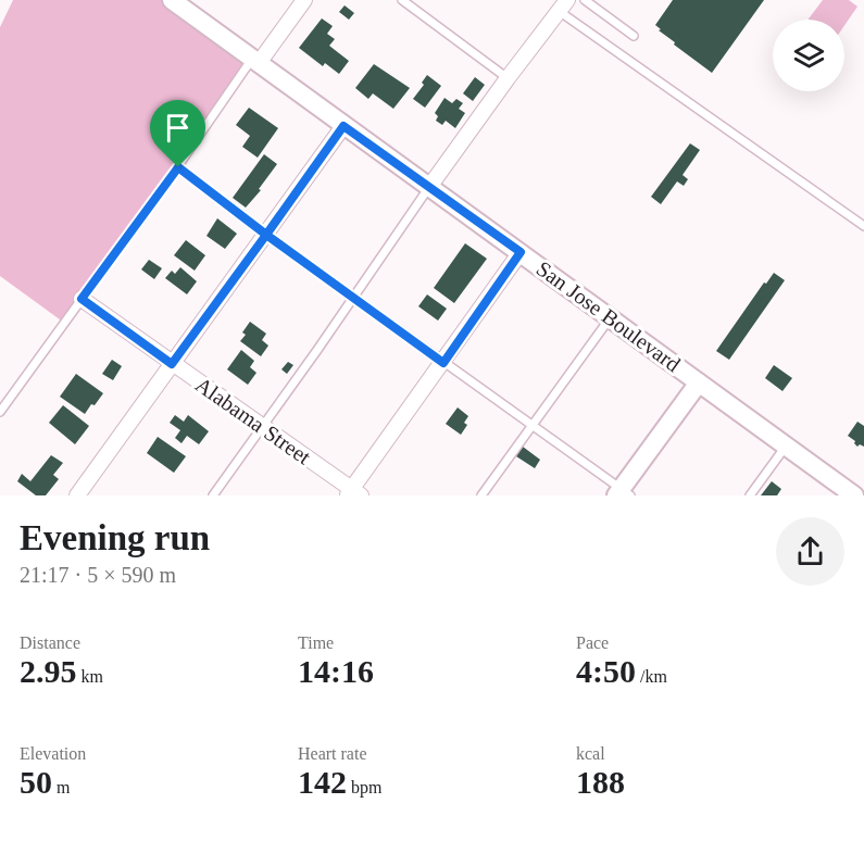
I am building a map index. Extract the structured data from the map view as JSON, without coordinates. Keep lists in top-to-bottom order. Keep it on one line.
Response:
{"streets":{"street":["San Jose Boulevard","Alabama Street"]},"page":{"heading":["Evening run","21:17 · 5 × 590 m"],"stats":[["Distance","2.95 km"],["Time","14:16"],["Pace","4:50 /km"],["Elevation","50 m"],["Heart rate","142 bpm"],["kcal","188"]]}}
